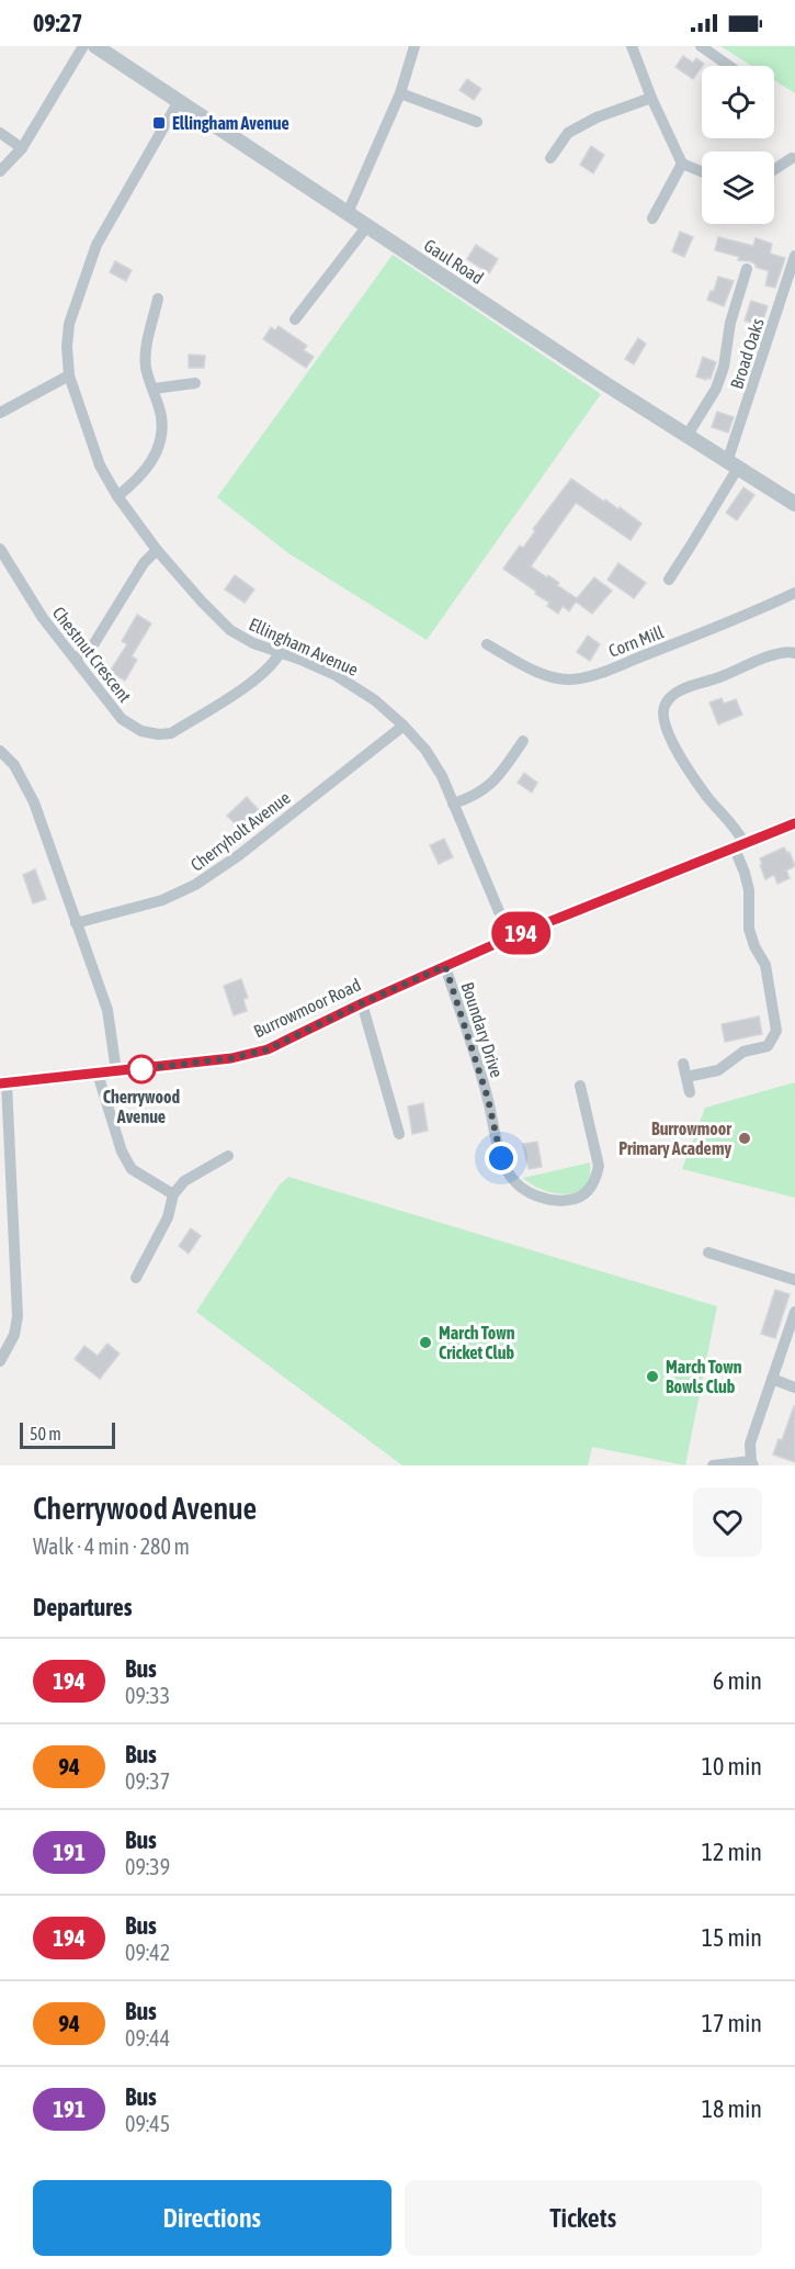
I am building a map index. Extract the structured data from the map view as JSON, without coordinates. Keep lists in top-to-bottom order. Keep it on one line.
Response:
{"streets":{"street":["Gaul Road","Broad Oaks","Corn Mill","Ellingham Avenue","Chestnut Crescent","Cherryholt Avenue","Burrowmoor Road","Boundary Drive"]},"crossings":[["Gaul Road","Broad Oaks"],["Gaul Road","Ellingham Avenue"],["Ellingham Avenue","Chestnut Crescent"],["Ellingham Avenue","Cherryholt Avenue"],["Ellingham Avenue","Burrowmoor Road"],["Burrowmoor Road","Boundary Drive"]],"places":{"transit":["Ellingham Avenue"],"other":["Cherrywood Avenue","Burrowmoor Primary Academy","March Town Cricket Club","March Town Bowls Club"]},"lines":["bus line 194"],"scale_bar":"50 m","page":{"status":"09:27","on_map":"194","scale":"50 m","heading":[["Cherrywood Avenue","Walk · 4 min · 280 m"],"Departures"],"list":[{"mark":"194","name":"Bus","note":"09:33","value":"6 min"},{"mark":"94","name":"Bus","note":"09:37","value":"10 min"},{"mark":"191","name":"Bus","note":"09:39","value":"12 min"},{"mark":"194","name":"Bus","note":"09:42","value":"15 min"},{"mark":"94","name":"Bus","note":"09:44","value":"17 min"},{"mark":"191","name":"Bus","note":"09:45","value":"18 min"}],"buttons":["Directions","Tickets"]}}
